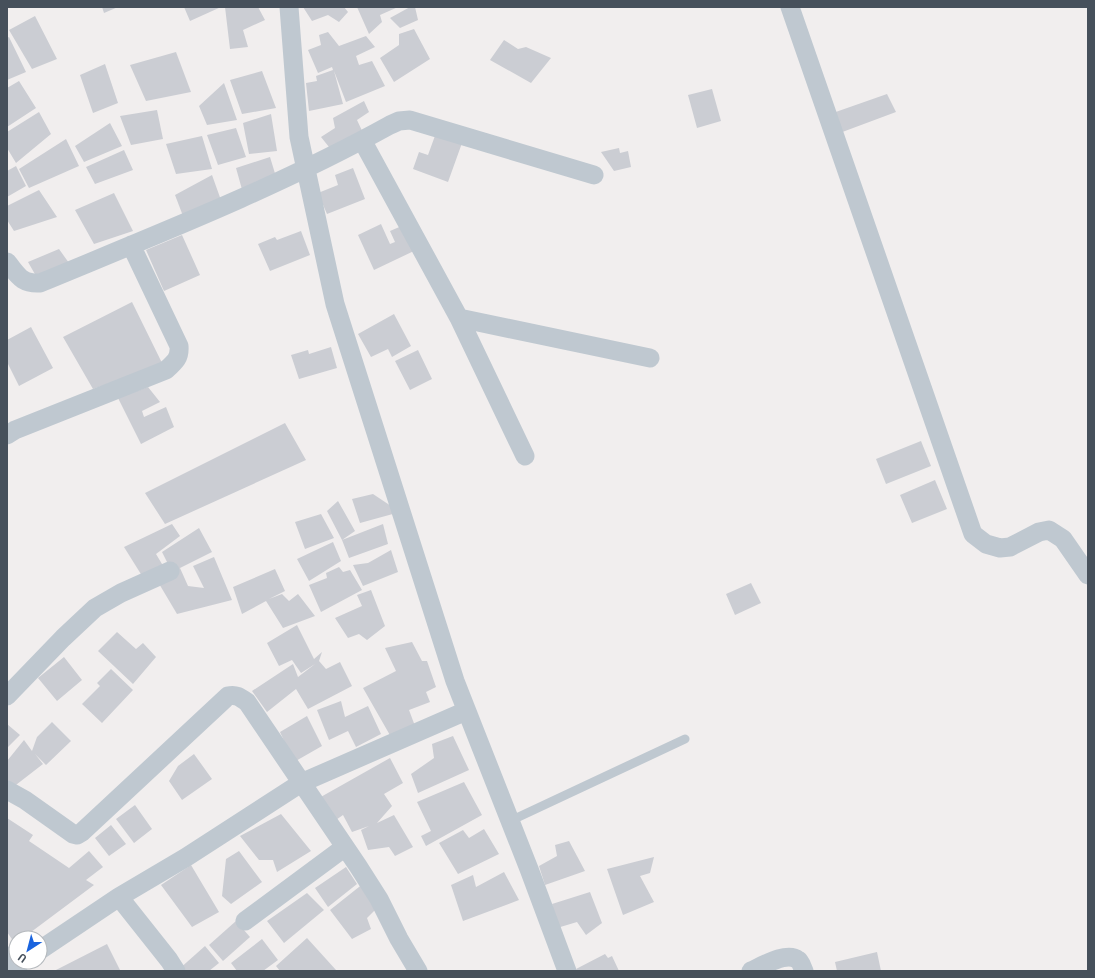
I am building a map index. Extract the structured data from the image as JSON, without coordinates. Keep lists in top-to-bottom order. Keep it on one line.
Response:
{"north":"bottom left"}
